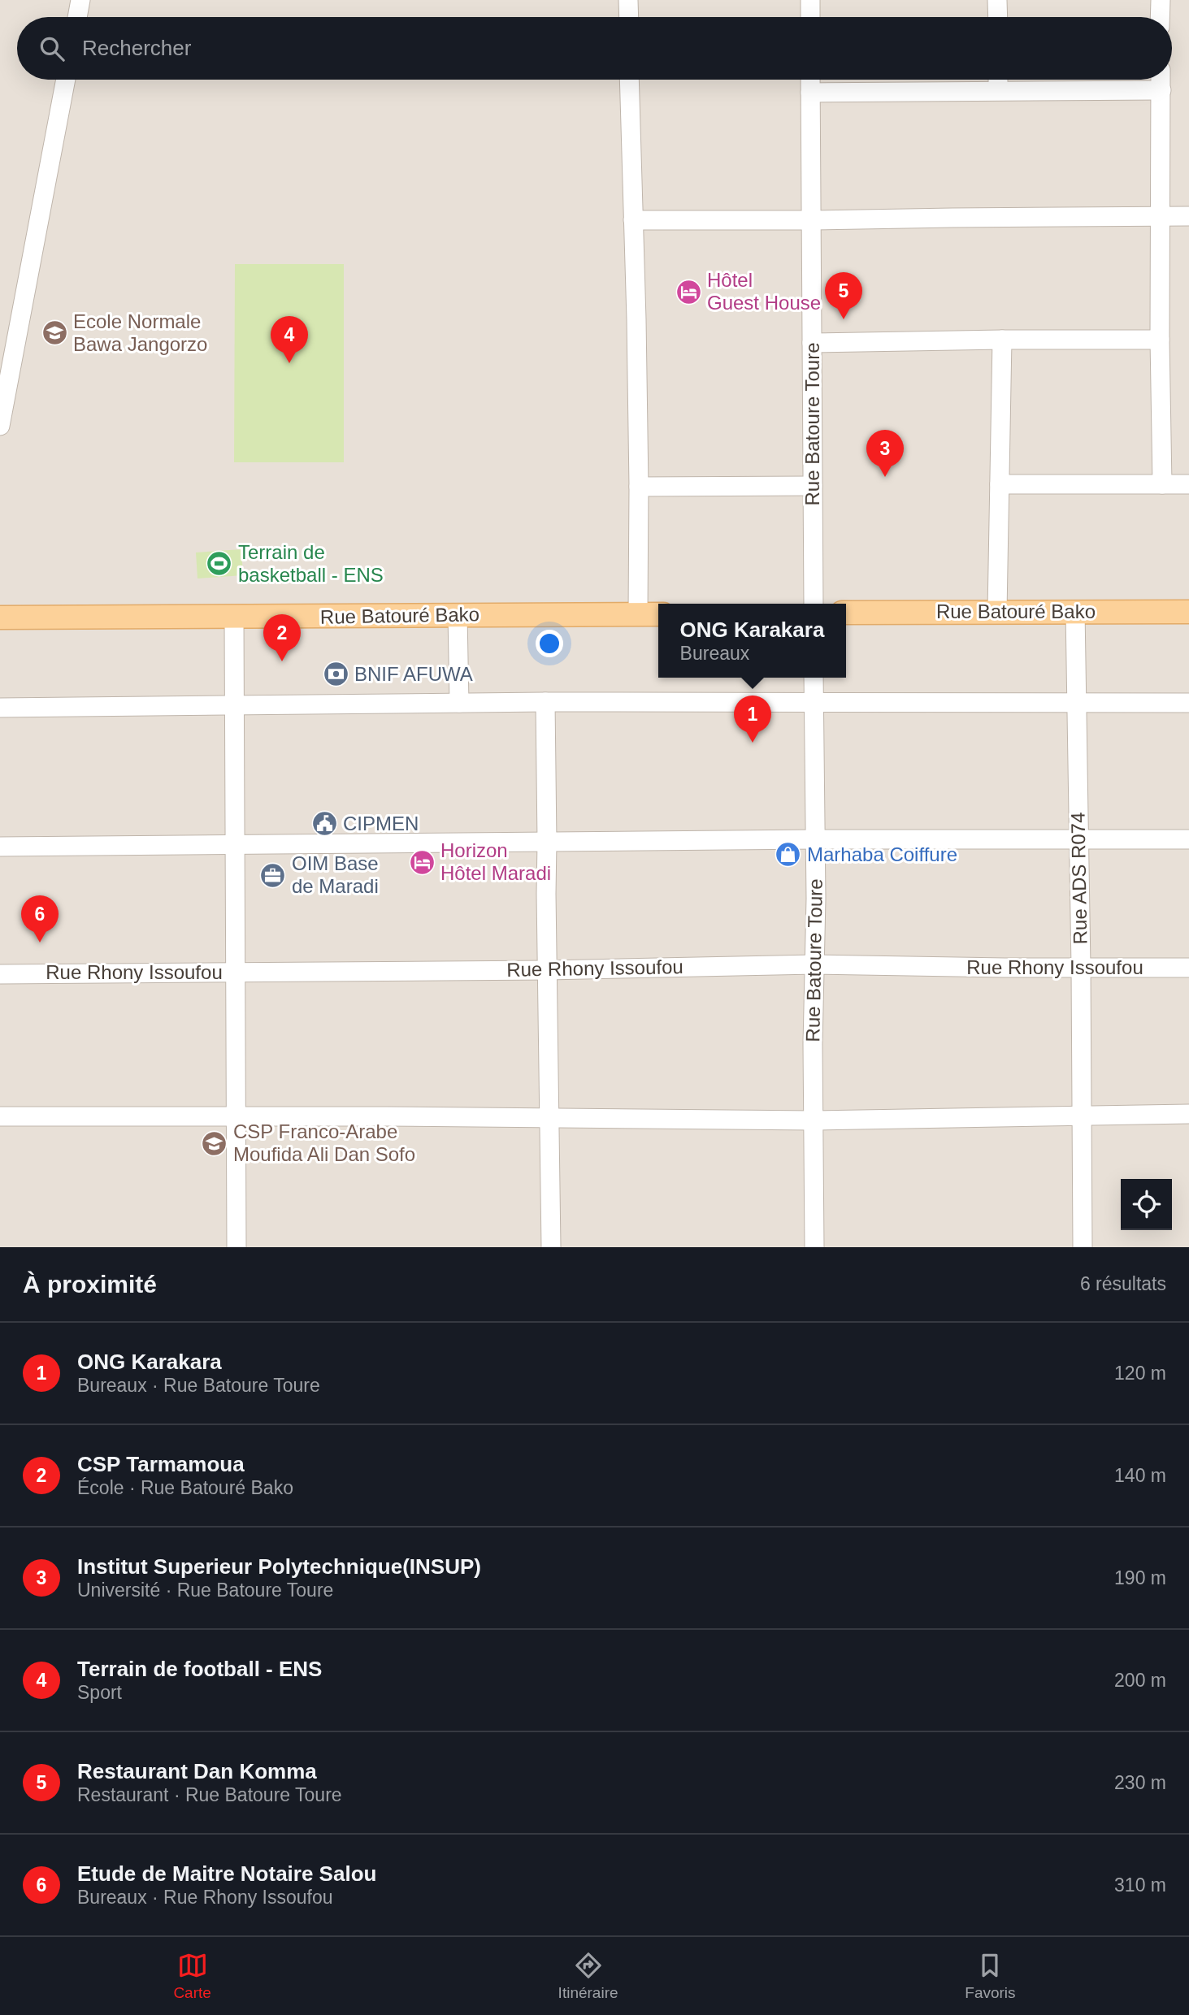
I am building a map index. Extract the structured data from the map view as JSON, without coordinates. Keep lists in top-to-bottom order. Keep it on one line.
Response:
{"streets":{"main road":["Rue Batouré Bako"],"street":["Rue Batoure Toure","Rue ADS R074","Rue Rhony Issoufou"]},"crossings":[["Rue Batoure Toure","Rue Rhony Issoufou"],["Rue Batouré Bako","Rue ADS R074"],["Rue ADS R074","Rue Rhony Issoufou"]],"places":{"hotel":["Hôtel Guest House","Horizon Hôtel Maradi"],"school or university":["Ecole Normale Bawa Jangorzo","CSP Franco-Arabe Moufida Ali Dan Sofo"],"sports":["Terrain de basketball - ENS"],"bank":["BNIF AFUWA"],"public building":["CIPMEN"],"shop":["Marhaba Coiffure"],"office":["OIM Base de Maradi"]},"page":{"search":"Rechercher","pins":["5","4","3","2","1","6"],"popup":["ONG Karakara","Bureaux"],"heading":["À proximité","6 résultats"],"list":[{"mark":"1","name":"ONG Karakara","note":"Bureaux · Rue Batoure Toure","value":"120 m"},{"mark":"2","name":"CSP Tarmamoua","note":"École · Rue Batouré Bako","value":"140 m"},{"mark":"3","name":"Institut Superieur Polytechnique(INSUP)","note":"Université · Rue Batoure Toure","value":"190 m"},{"mark":"4","name":"Terrain de football - ENS","note":"Sport","value":"200 m"},{"mark":"5","name":"Restaurant Dan Komma","note":"Restaurant · Rue Batoure Toure","value":"230 m"},{"mark":"6","name":"Etude de Maitre Notaire Salou","note":"Bureaux · Rue Rhony Issoufou","value":"310 m"}],"nav":["Carte","Itinéraire","Favoris"]}}
